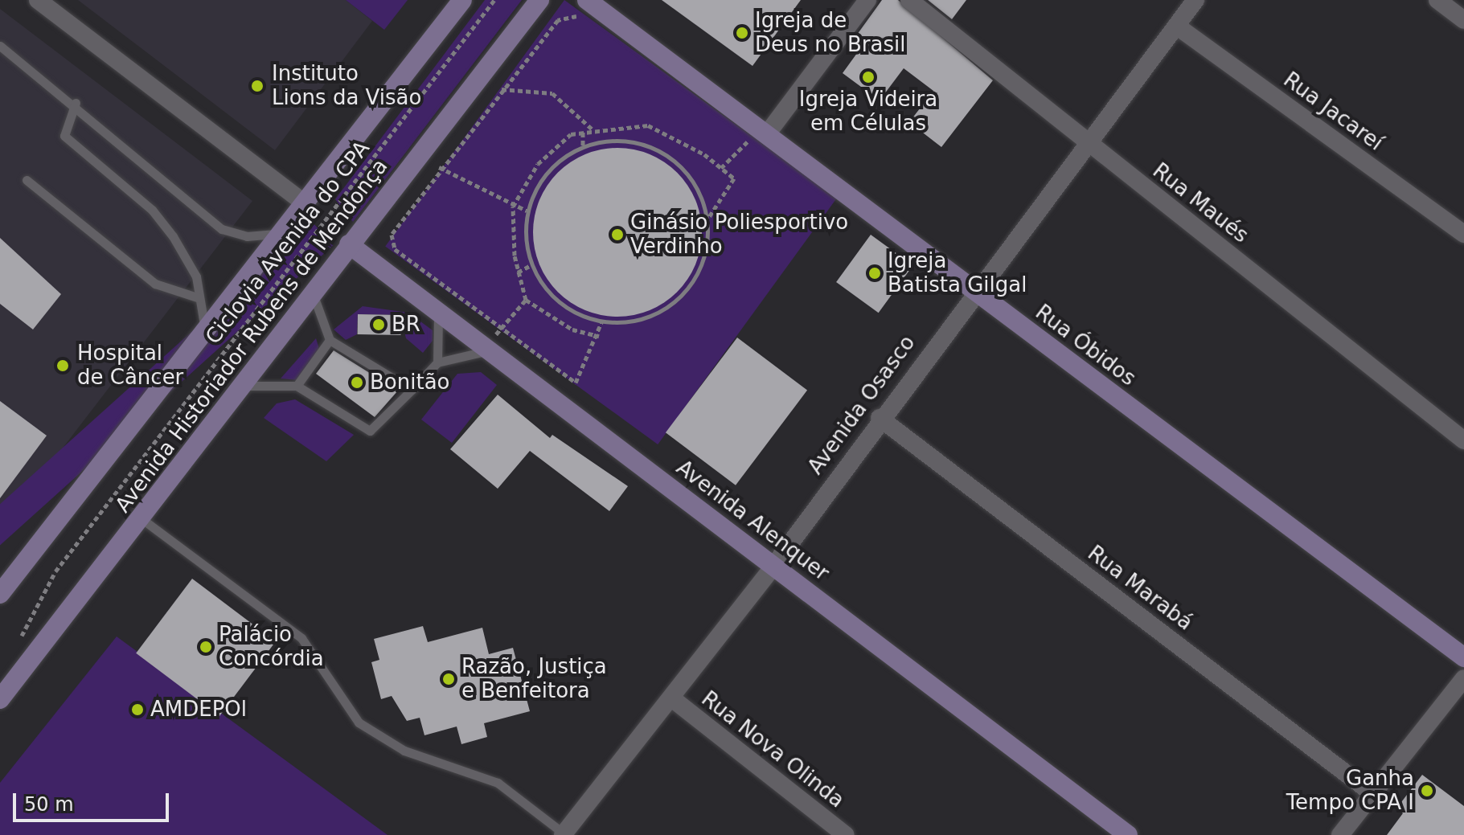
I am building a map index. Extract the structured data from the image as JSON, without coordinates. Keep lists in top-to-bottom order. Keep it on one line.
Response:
{"streets":{"street":["Rua Jacareí","Rua Maués","Avenida Historiador Rubens de Mendonça","Rua Óbidos","Avenida Osasco","Avenida Alenquer","Rua Marabá","Rua Nova Olinda"],"path":["Ciclovia Avenida do CPA"]},"crossings":[["Rua Jacareí","Avenida Osasco"],["Rua Maués","Avenida Osasco"],["Avenida Historiador Rubens de Mendonça","Avenida Alenquer"],["Rua Óbidos","Avenida Osasco"],["Avenida Osasco","Avenida Alenquer"],["Avenida Osasco","Rua Marabá"],["Avenida Osasco","Rua Nova Olinda"]],"places":["Igreja de Deus no Brasil","Igreja Videira em Células","Instituto Lions da Visão","Ginásio Poliesportivo Verdinho","Igreja Batista Gilgal","BR","Hospital de Câncer","Bonitão","Palácio Concórdia","Razão, Justiça e Benfeitora","AMDEPOl","Ganha Tempo CPA I"],"scale_bar":"50 m"}
